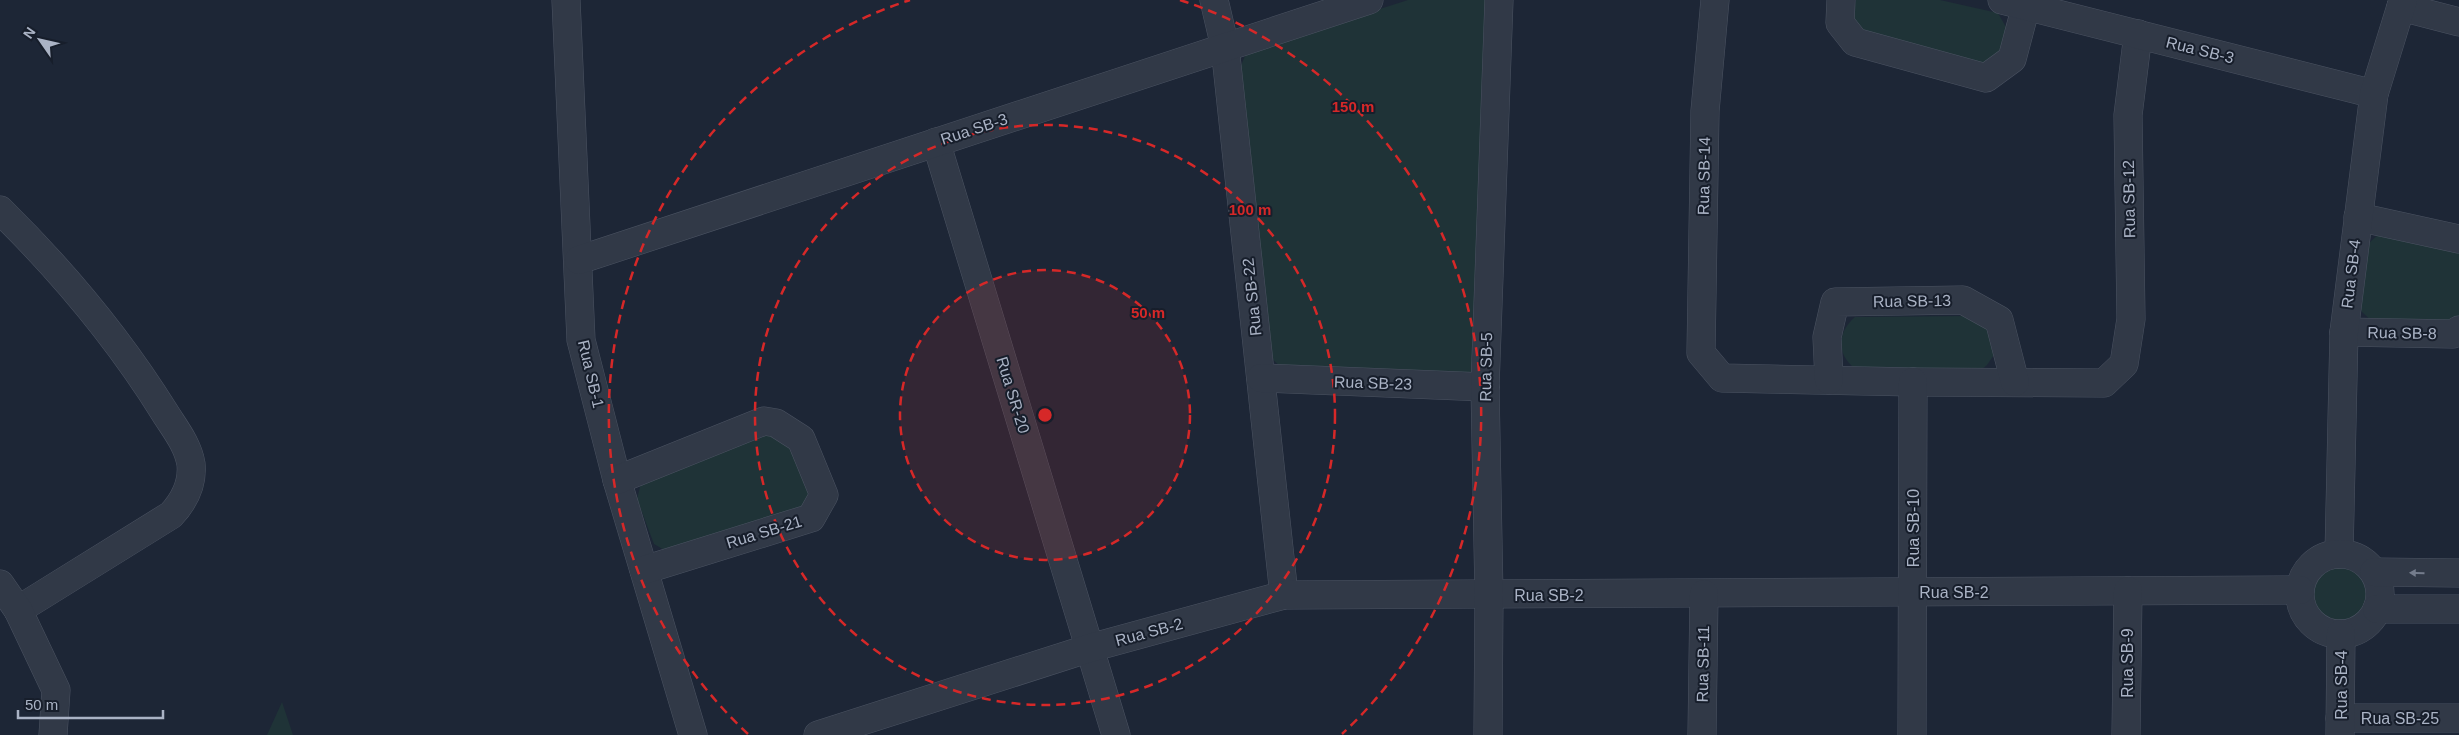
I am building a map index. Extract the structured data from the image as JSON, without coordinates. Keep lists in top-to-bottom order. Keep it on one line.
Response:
{"streets":{"street":["Rua SB-3","Rua SB-14","Rua SB-12","Rua SB-4","Rua SB-22","Rua SB-13","Rua SB-8","Rua SB-5","Rua SB-1","Rua SB-23","Rua SR-20","Rua SB-10","Rua SB-21","Rua SB-2","Rua SB-9","Rua SB-11","Rua SB-25"]},"crossings":[["Rua SB-3","Rua SB-12"],["Rua SB-3","Rua SB-4"],["Rua SB-3","Rua SB-22"],["Rua SB-3","Rua SB-1"],["Rua SB-3","Rua SR-20"],["Rua SB-14","Rua SB-13"],["Rua SB-12","Rua SB-13"],["Rua SB-4","Rua SB-8"],["Rua SB-4","Rua SB-2"],["Rua SB-4","Rua SB-25"],["Rua SB-22","Rua SB-23"],["Rua SB-22","Rua SB-2"],["Rua SB-5","Rua SB-23"],["Rua SB-5","Rua SB-2"],["Rua SB-1","Rua SB-21"],["Rua SR-20","Rua SB-2"],["Rua SB-10","Rua SB-2"],["Rua SB-2","Rua SB-9"],["Rua SB-2","Rua SB-11"]],"scale_bar":"50 m","north":"top left","rings":["150 m","100 m","50 m"]}
